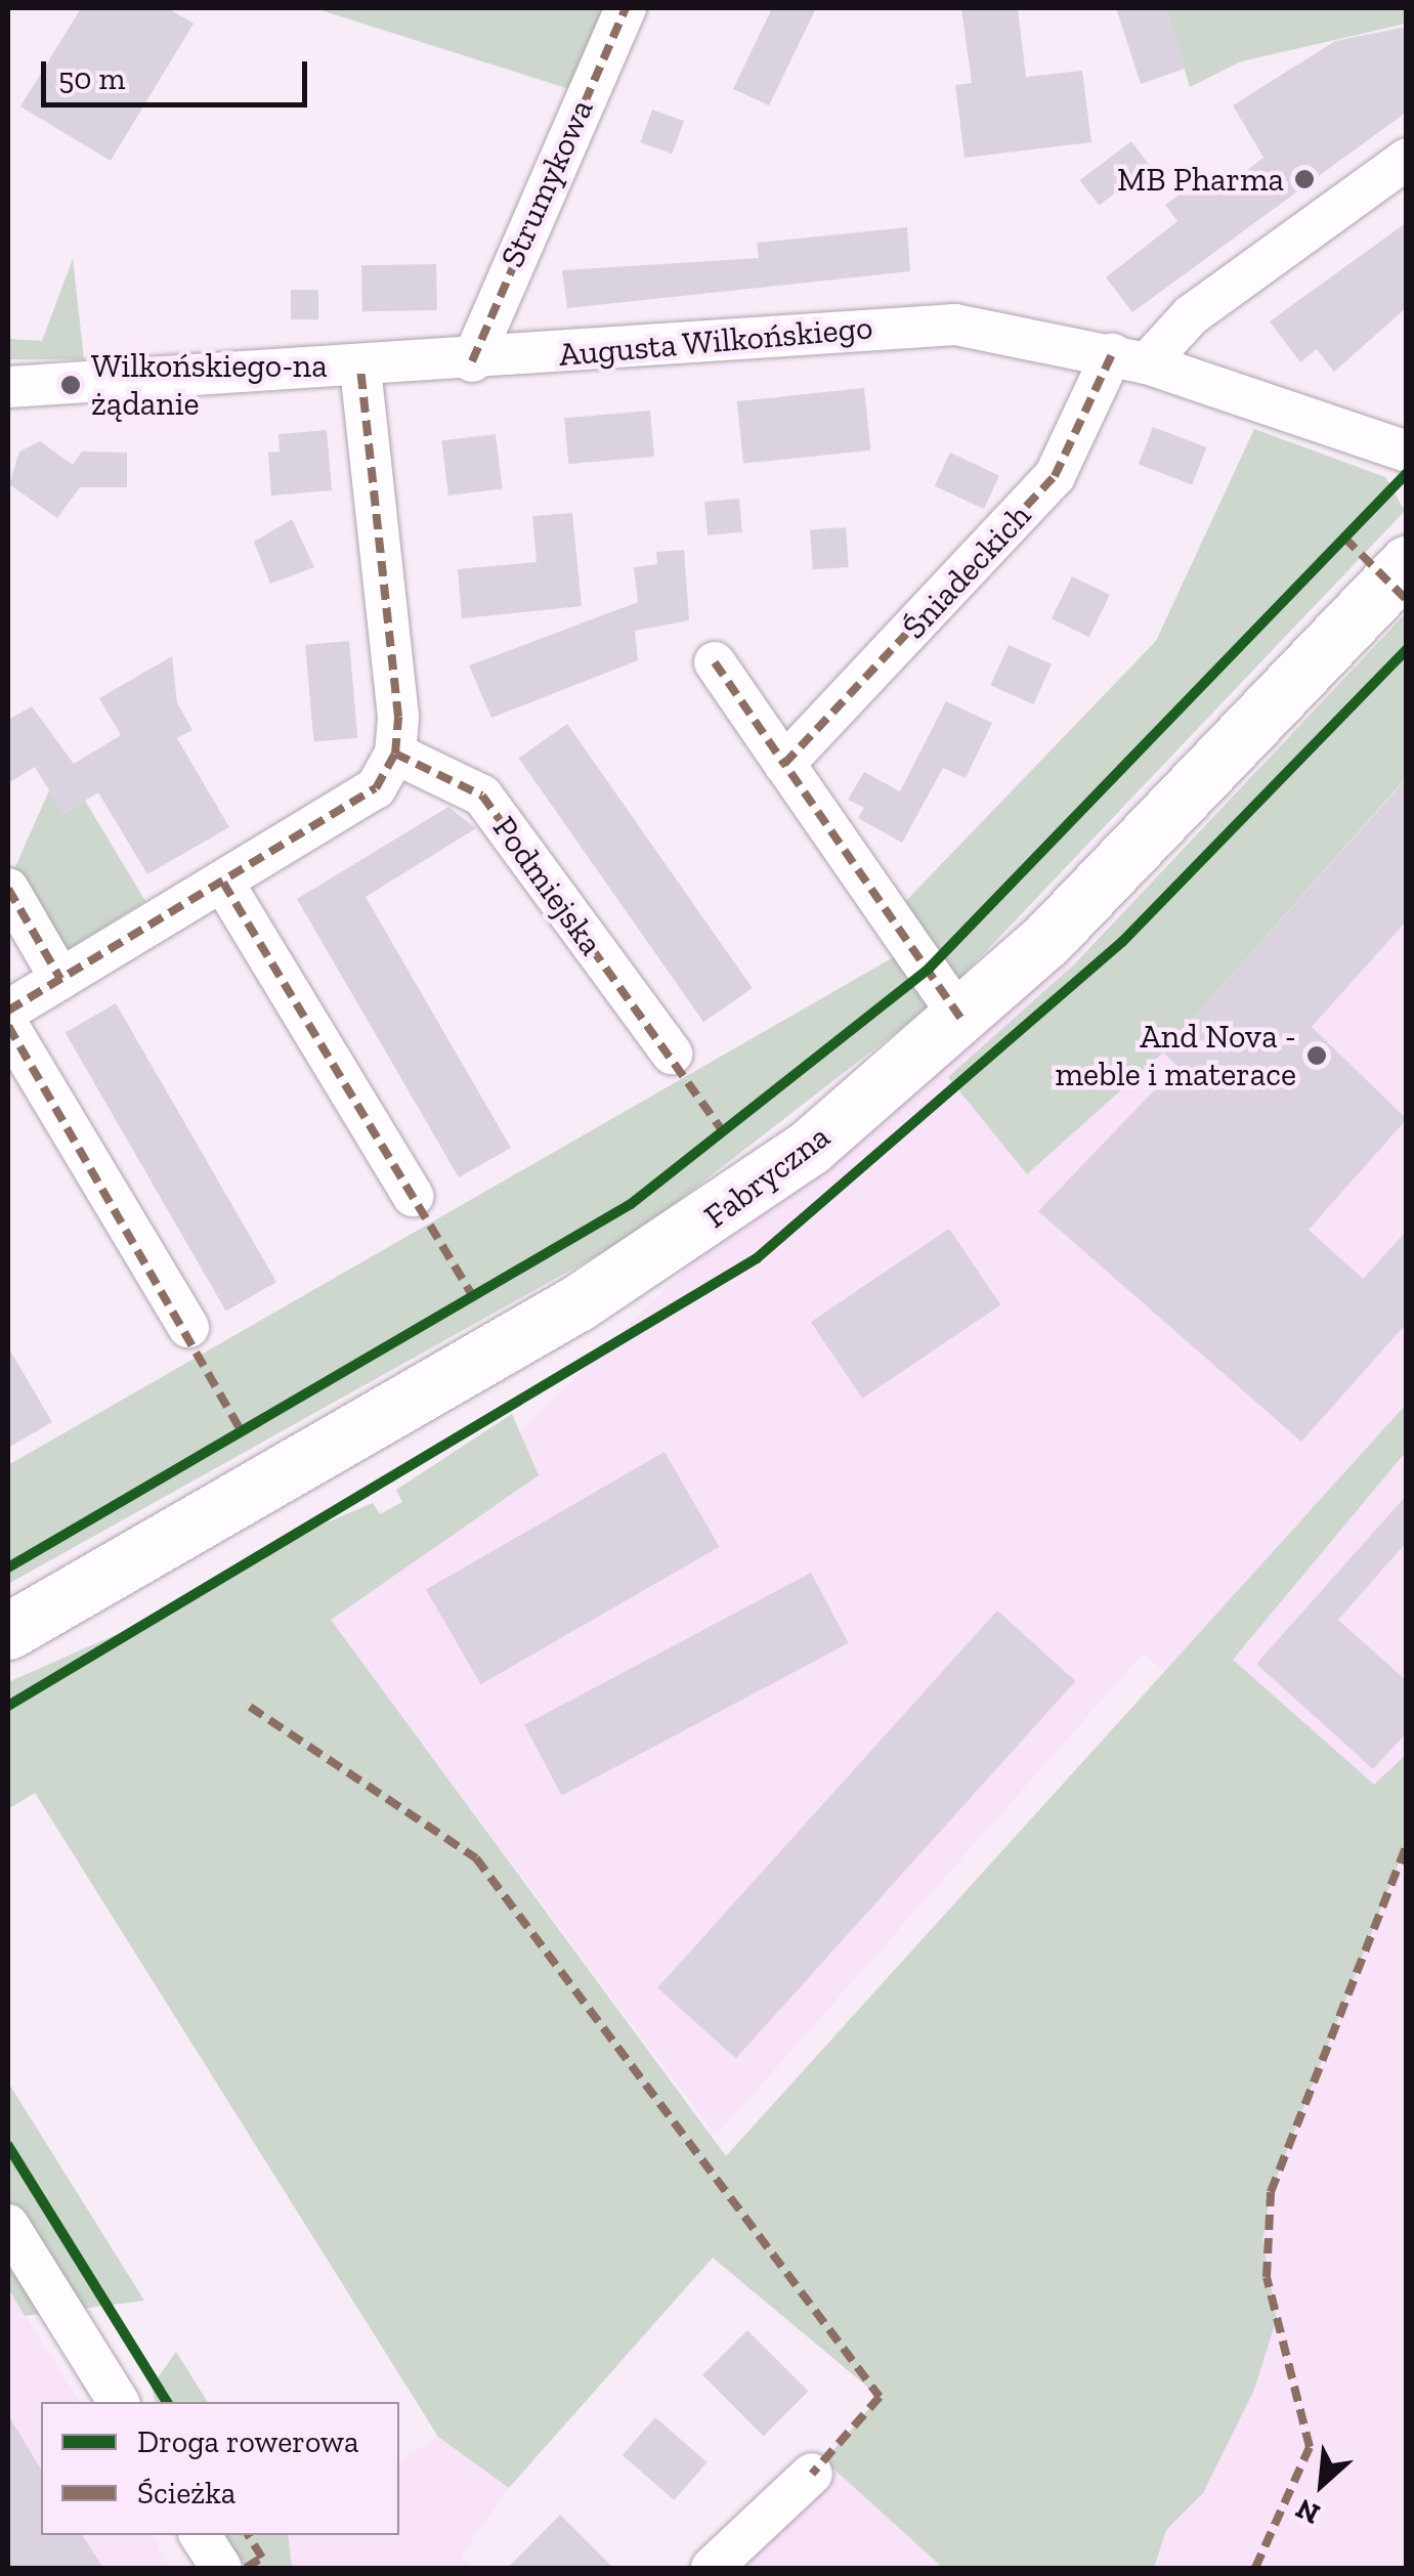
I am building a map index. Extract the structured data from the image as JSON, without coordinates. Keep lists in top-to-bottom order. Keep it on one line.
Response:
{"streets":{"street":["Strumykowa","Augusta Wilkońskiego","Śniadeckich","Podmiejska","Fabryczna"]},"crossings":[["Strumykowa","Augusta Wilkońskiego"],["Augusta Wilkońskiego","Śniadeckich"]],"places":["MB Pharma","Wilkońskiego-na żądanie","And Nova - meble i materace"],"legend":["Droga rowerowa","Ścieżka"],"scale_bar":"50 m","north":"bottom left"}
